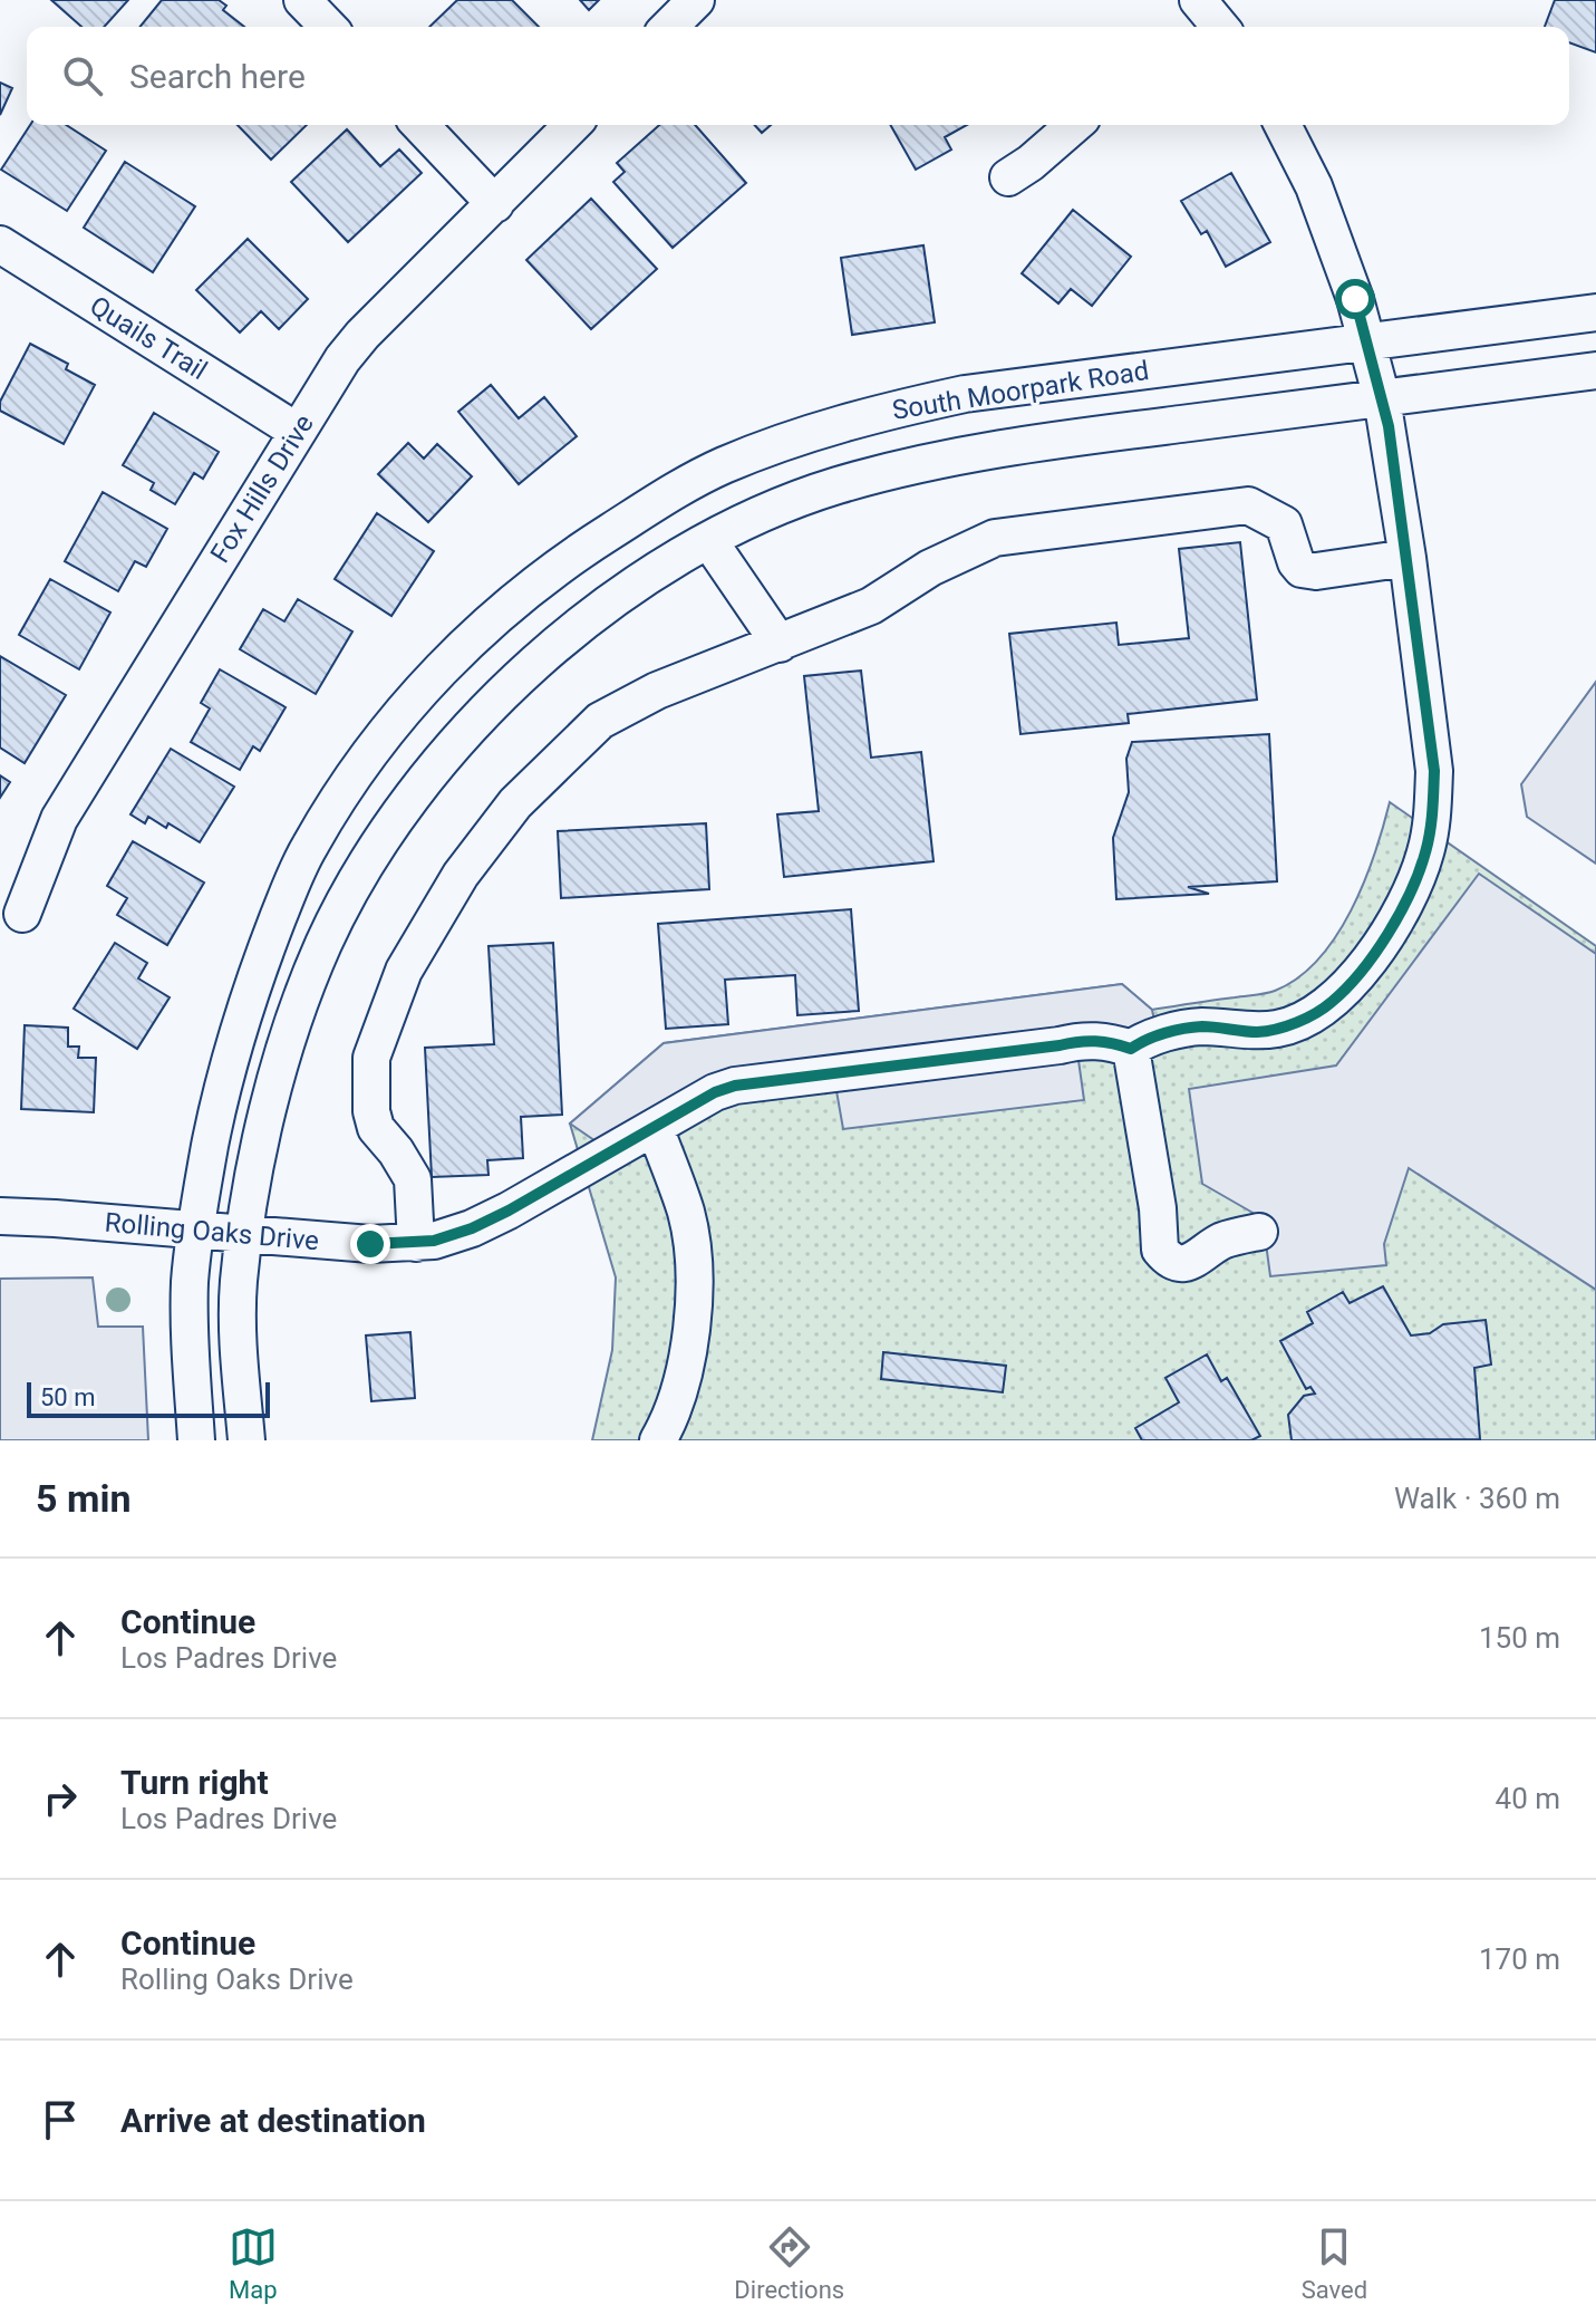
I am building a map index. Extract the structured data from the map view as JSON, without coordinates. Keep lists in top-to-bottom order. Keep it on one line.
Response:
{"streets":{"street":["Quails Trail","South Moorpark Road","Fox Hills Drive","Rolling Oaks Drive"]},"crossings":[["Quails Trail","Fox Hills Drive"],["South Moorpark Road","Rolling Oaks Drive"]],"scale_bar":"50 m","page":{"search":"Search here","scale":"50 m","heading":["5 min","Walk · 360 m"],"list":[["Continue","Los Padres Drive","150 m"],["Turn right","Los Padres Drive","40 m"],["Continue","Rolling Oaks Drive","170 m"],"Arrive at destination"],"nav":["Map","Directions","Saved"]}}
